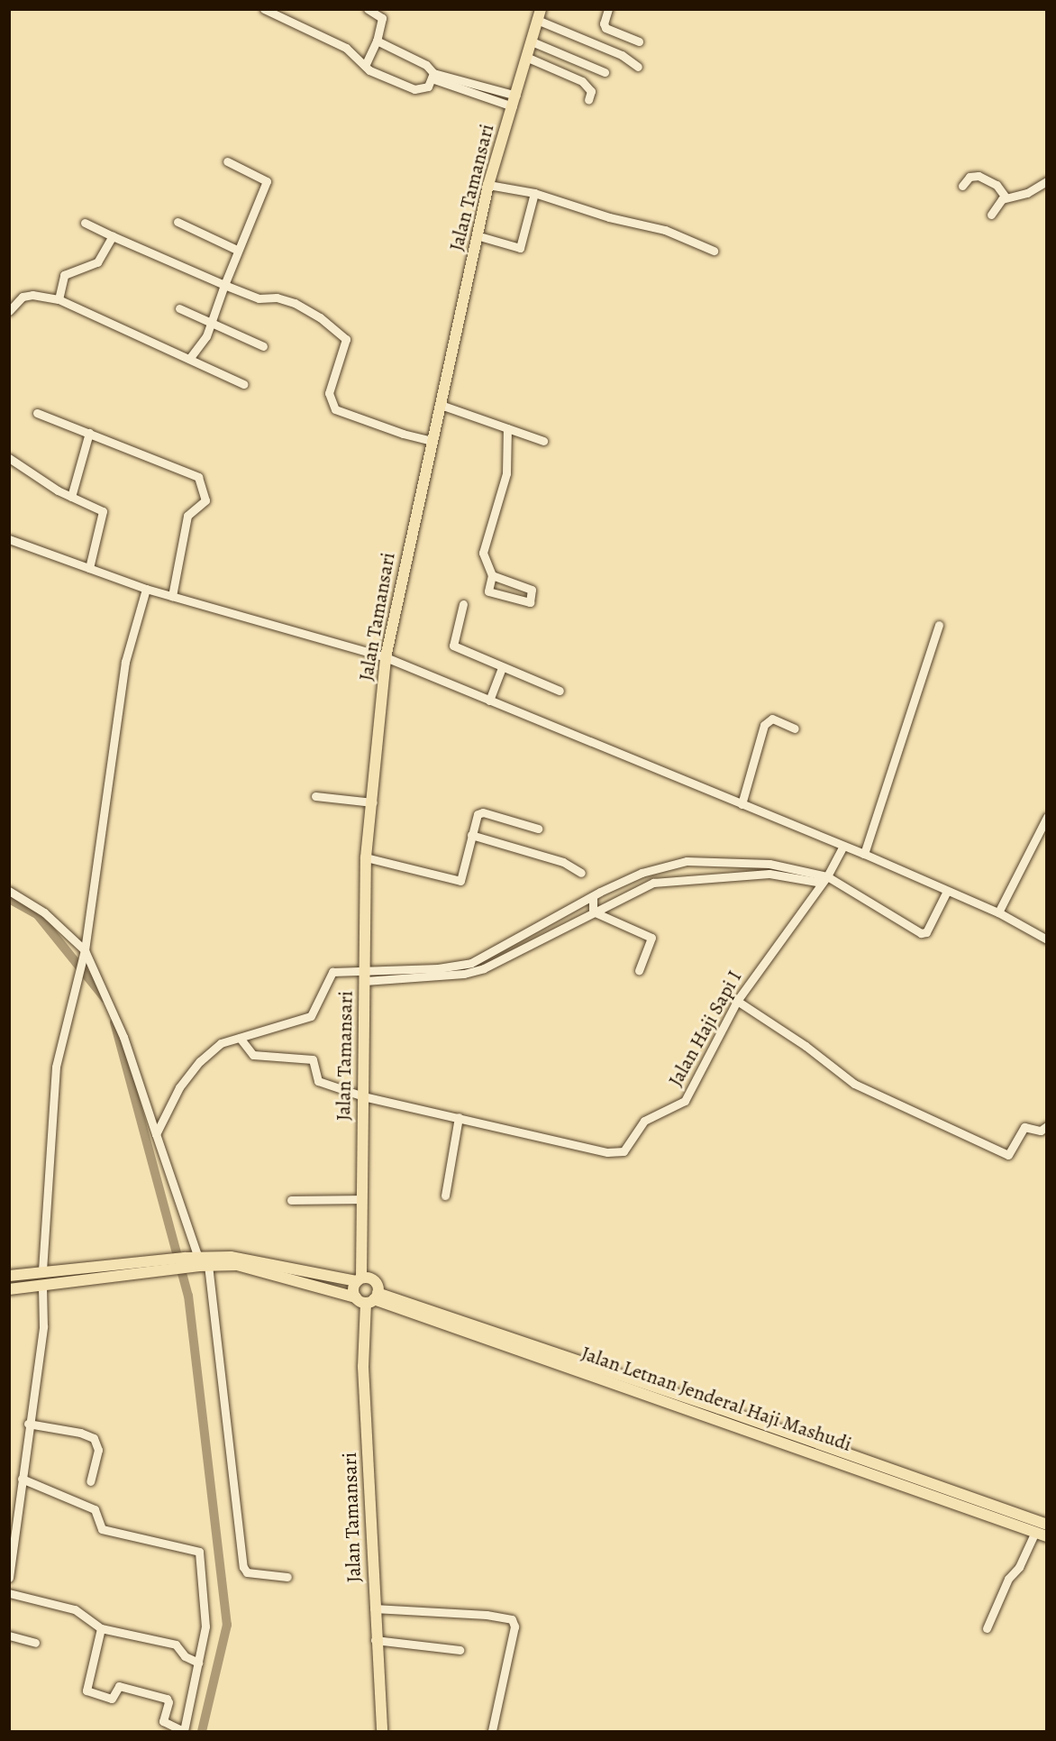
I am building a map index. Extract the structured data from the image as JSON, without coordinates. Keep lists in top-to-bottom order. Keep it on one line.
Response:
{"streets":{"main road":["Jalan Tamansari","Jalan Letnan Jenderal Haji Mashudi"],"street":["Jalan Haji Sapi I"]},"crossings":[["Jalan Tamansari","Jalan Haji Sapi I"],["Jalan Tamansari","Jalan Letnan Jenderal Haji Mashudi"]]}
